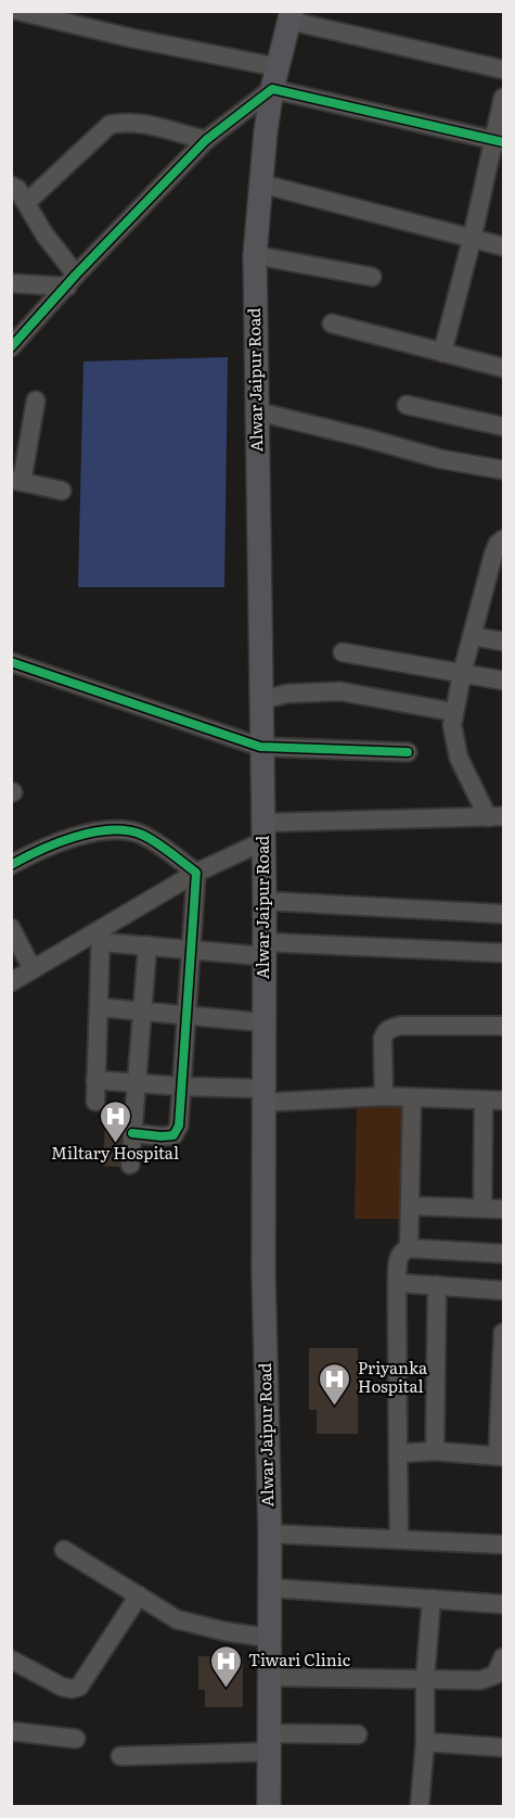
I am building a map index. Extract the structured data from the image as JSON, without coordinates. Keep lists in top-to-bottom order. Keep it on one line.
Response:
{"streets":{"main road":["Alwar Jaipur Road"]},"places":{"hospital":["Miltary Hospital","Priyanka Hospital","Tiwari Clinic"]}}
